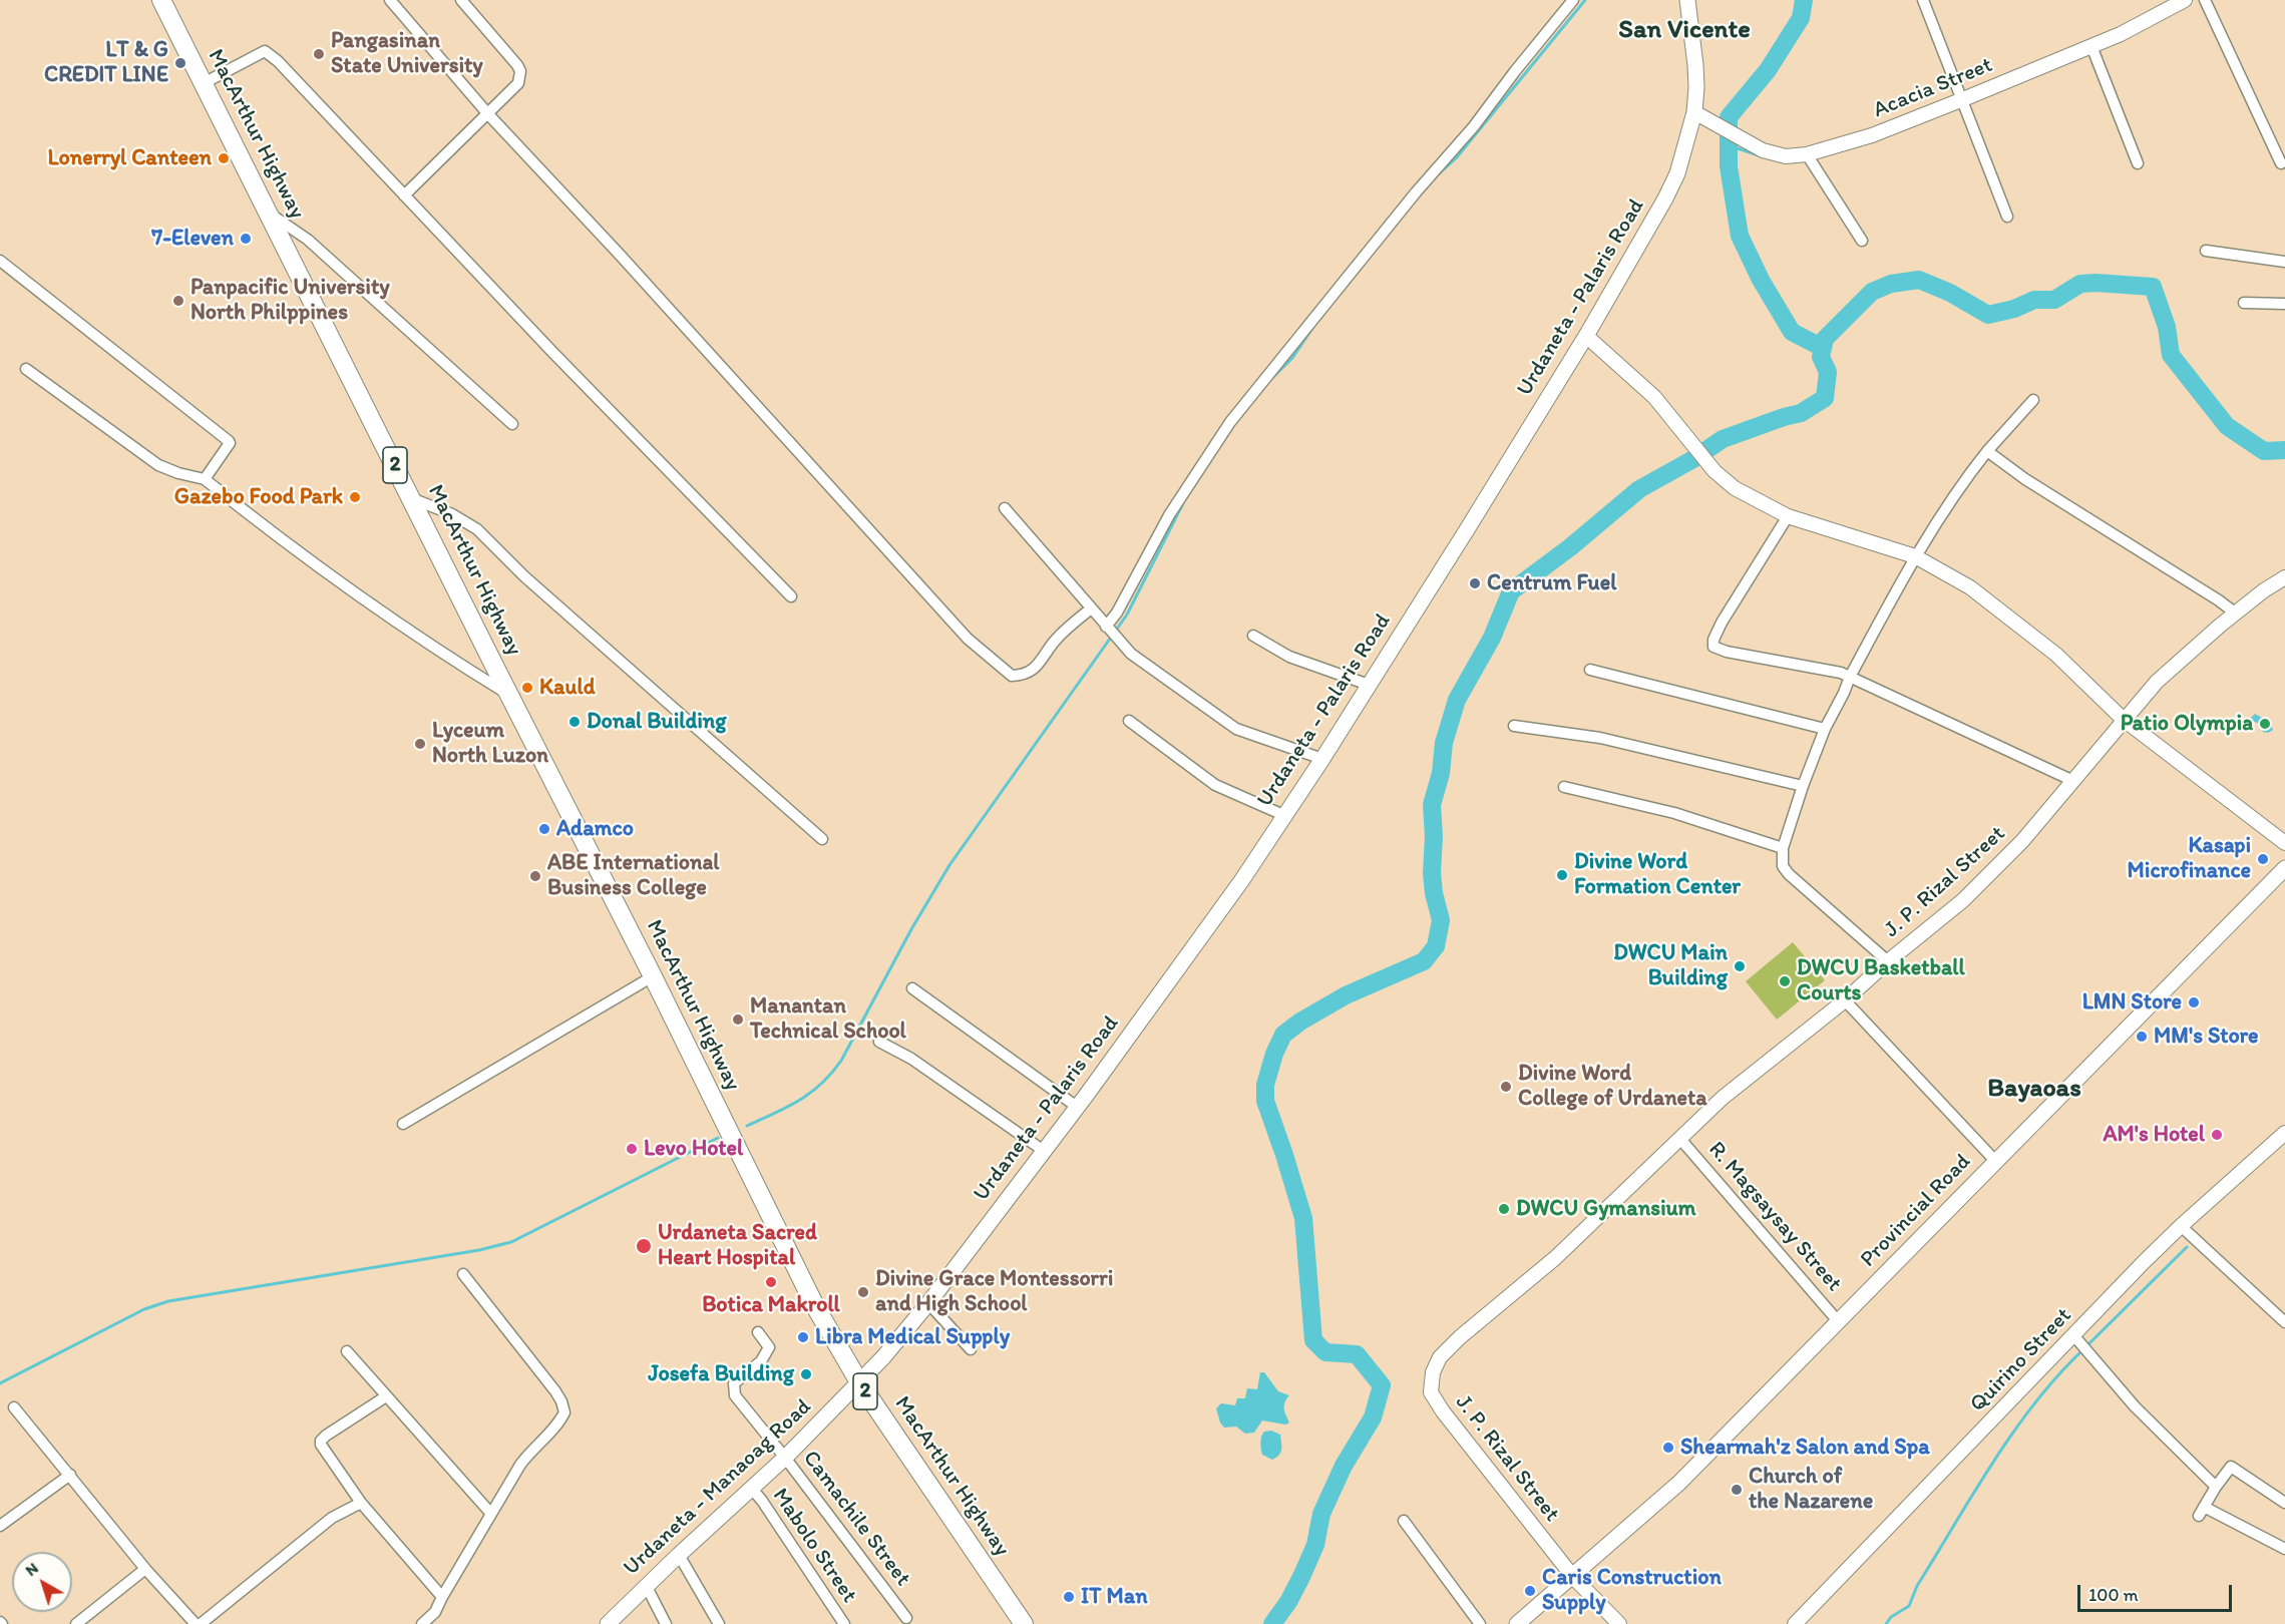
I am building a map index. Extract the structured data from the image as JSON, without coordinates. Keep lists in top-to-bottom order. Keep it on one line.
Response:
{"streets":{"main road":["MacArthur Highway","Urdaneta - Palaris Road","2","Provincial Road","Urdaneta - Manaoag Road"],"street":["Acacia Street","J. P. Rizal Street","R. Magsaysay Street","Quirino Street","Camachile Street","Mabolo Street"]},"crossings":[["Acacia Street","Urdaneta - Palaris Road"],["MacArthur Highway","Urdaneta - Palaris Road"],["MacArthur Highway","Urdaneta - Manaoag Road"],["Urdaneta - Palaris Road","Urdaneta - Manaoag Road"],["J. P. Rizal Street","Provincial Road"],["J. P. Rizal Street","R. Magsaysay Street"],["Provincial Road","R. Magsaysay Street"],["Urdaneta - Manaoag Road","Camachile Street"],["Urdaneta - Manaoag Road","Mabolo Street"]],"districts":["San Vicente","Bayaoas"],"places":["Pangasinan State University","LT & G CREDIT LINE","Lonerryl Canteen","7-Eleven","Panpacific University North Philppines","Gazebo Food Park","Centrum Fuel","Kauld","Donal Building","Patio Olympia","Lyceum North Luzon","Adamco","Kasapi Microfinance","Divine Word Formation Center","ABE International Business College","DWCU Main Building","DWCU Basketball Courts","LMN Store","Manantan Technical School","MM's Store","Divine Word College of Urdaneta","AM's Hotel","Levo Hotel","DWCU Gymansium","Urdaneta Sacred Heart Hospital","Botica Makroll","Divine Grace Montessorri and High School","Libra Medical Supply","Josefa Building","Shearmah'z Salon and Spa","Church of the Nazarene","Caris Construction Supply","IT Man"],"scale_bar":"100 m","north":"top left"}
